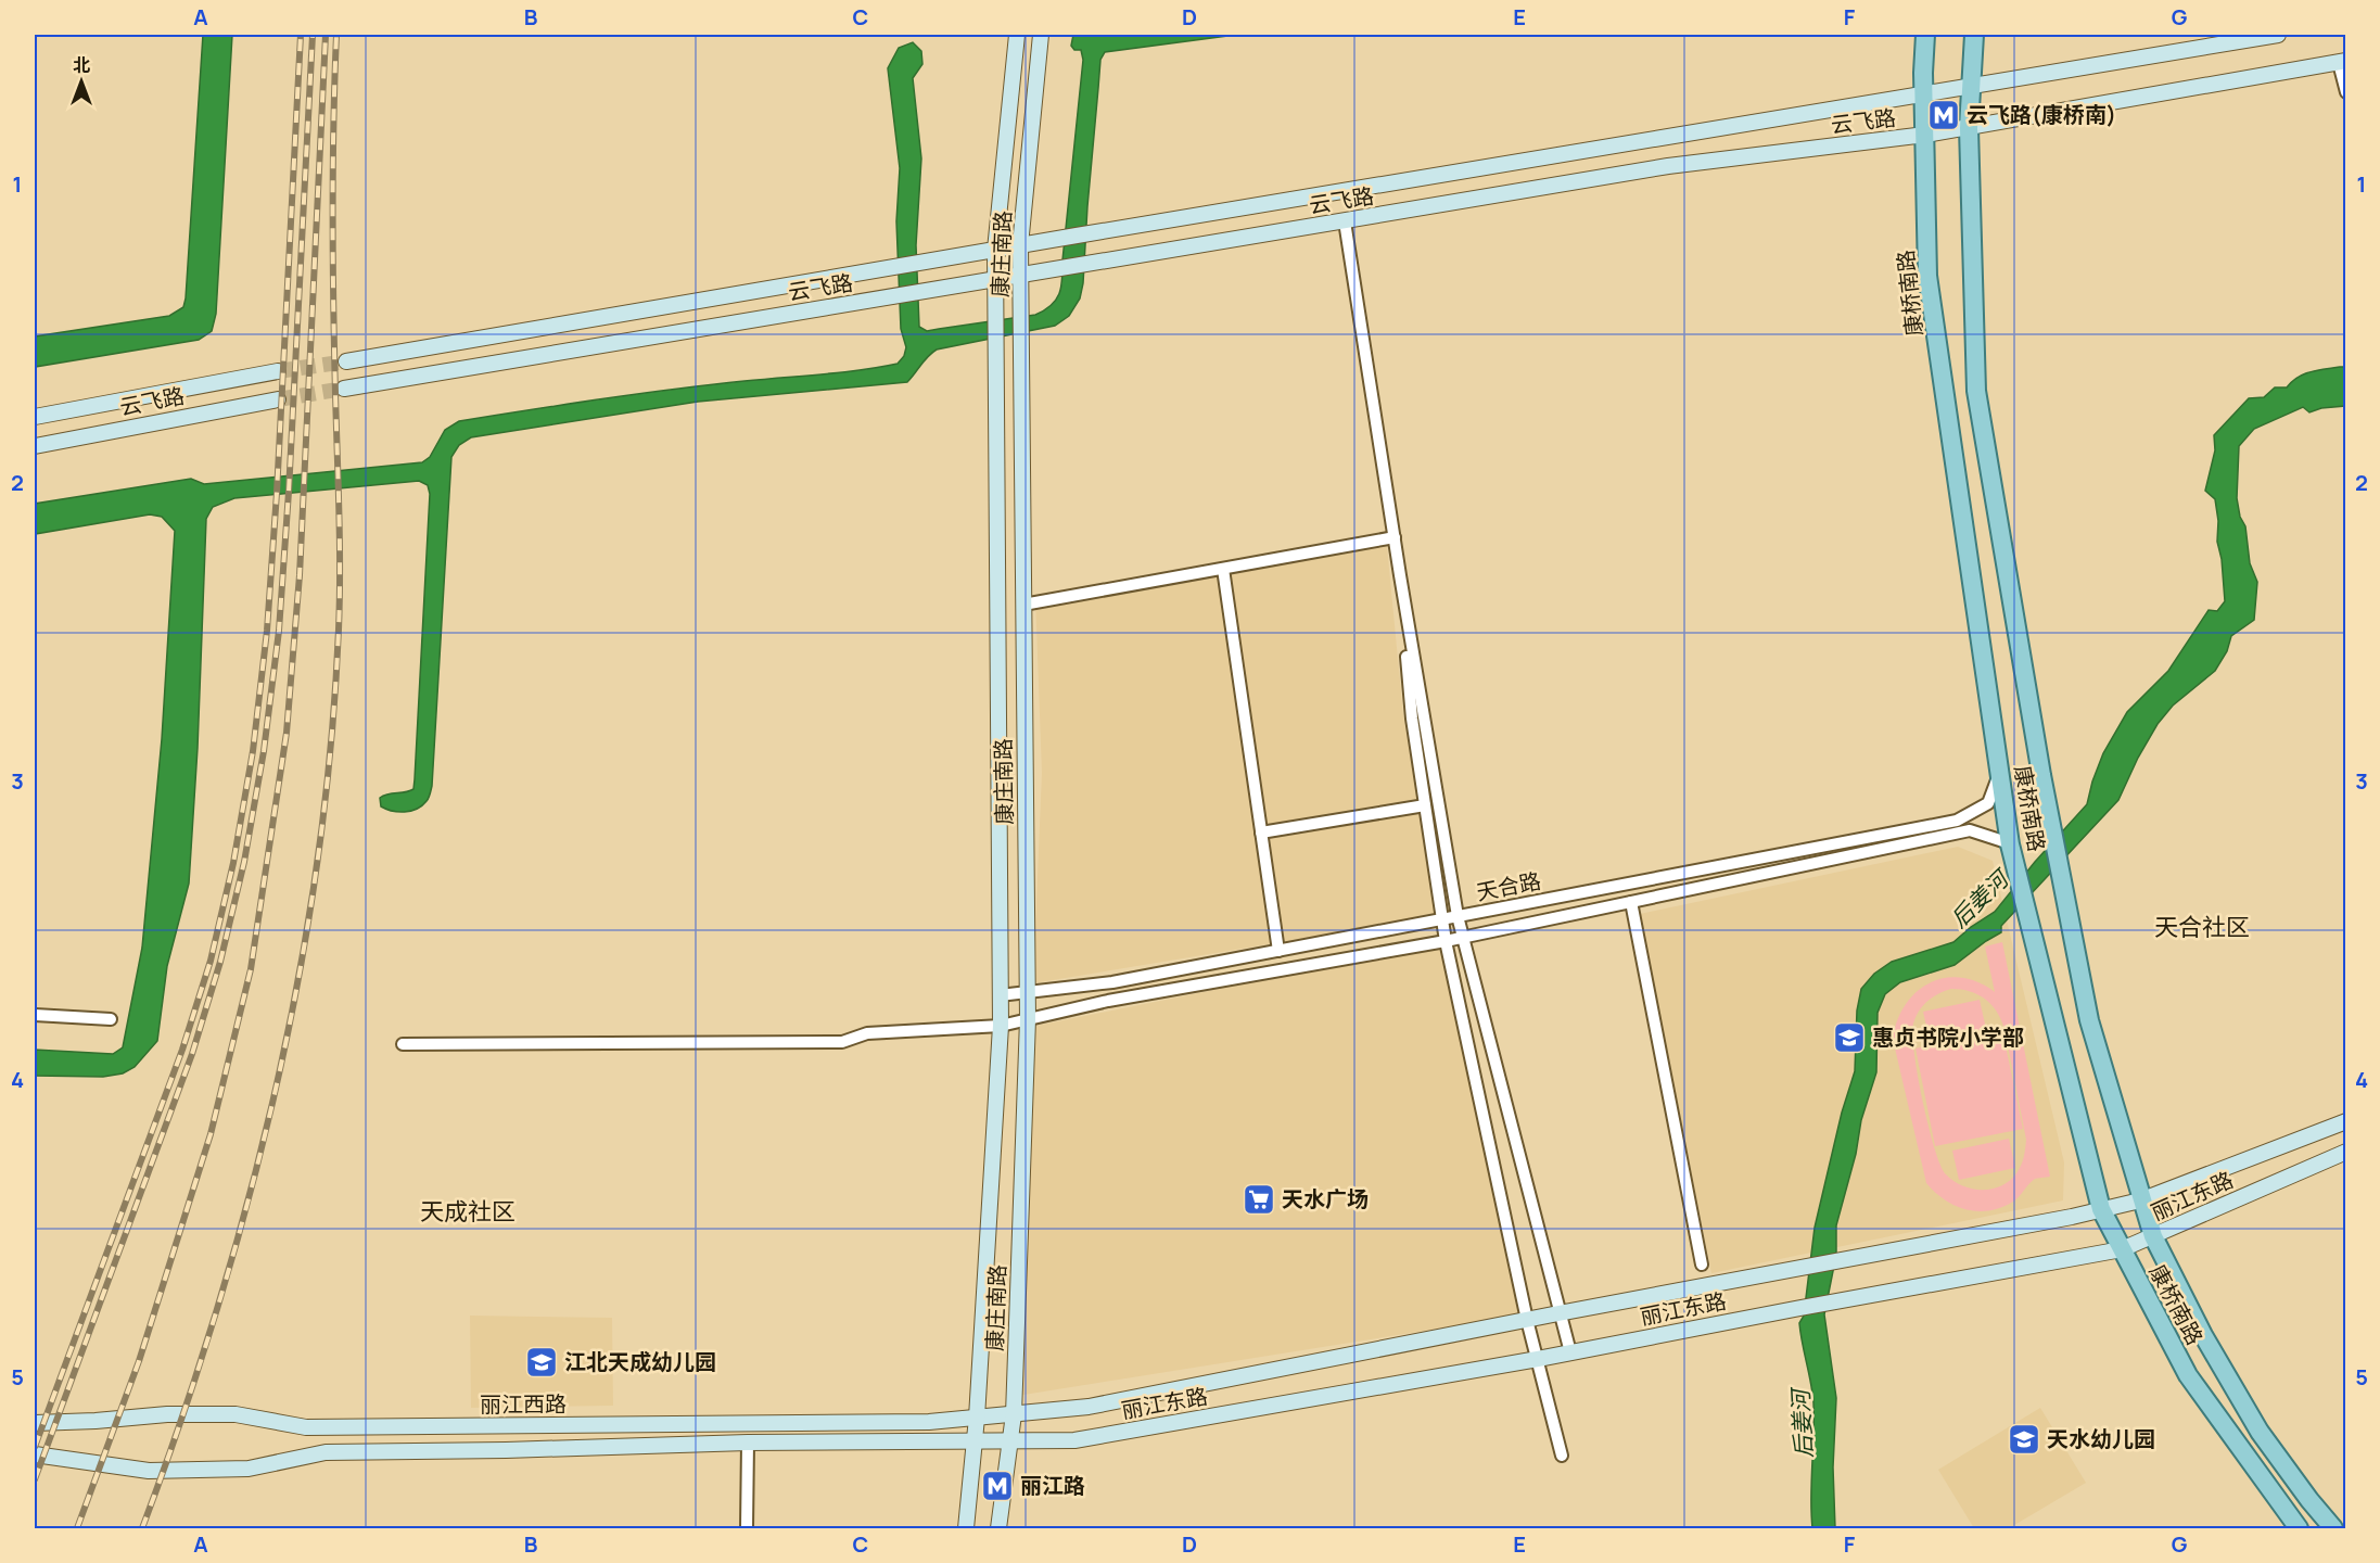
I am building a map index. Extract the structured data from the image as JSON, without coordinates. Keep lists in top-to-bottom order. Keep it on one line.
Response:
{"streets":{"main road":["云飞路","康庄南路","康桥南路","丽江东路","丽江西路"],"street":["天合路"]},"crossings":[["云飞路","康庄南路"],["云飞路","康桥南路"],["康庄南路","天合路"],["康庄南路","丽江东路"],["康庄南路","丽江西路"],["康桥南路","天合路"],["康桥南路","丽江东路"],["丽江东路","丽江西路"]],"districts":["天合社区","天成社区"],"water":["后姜河"],"places":{"metro station":["云飞路(康桥南)","丽江路"],"school or university":["惠贞书院小学部","江北天成幼儿园","天水幼儿园"],"supermarket":["天水广场"]},"north":"top","grid":{"columns":["A","B","C","D","E","F","G"],"rows":["1","2","3","4","5"]}}
